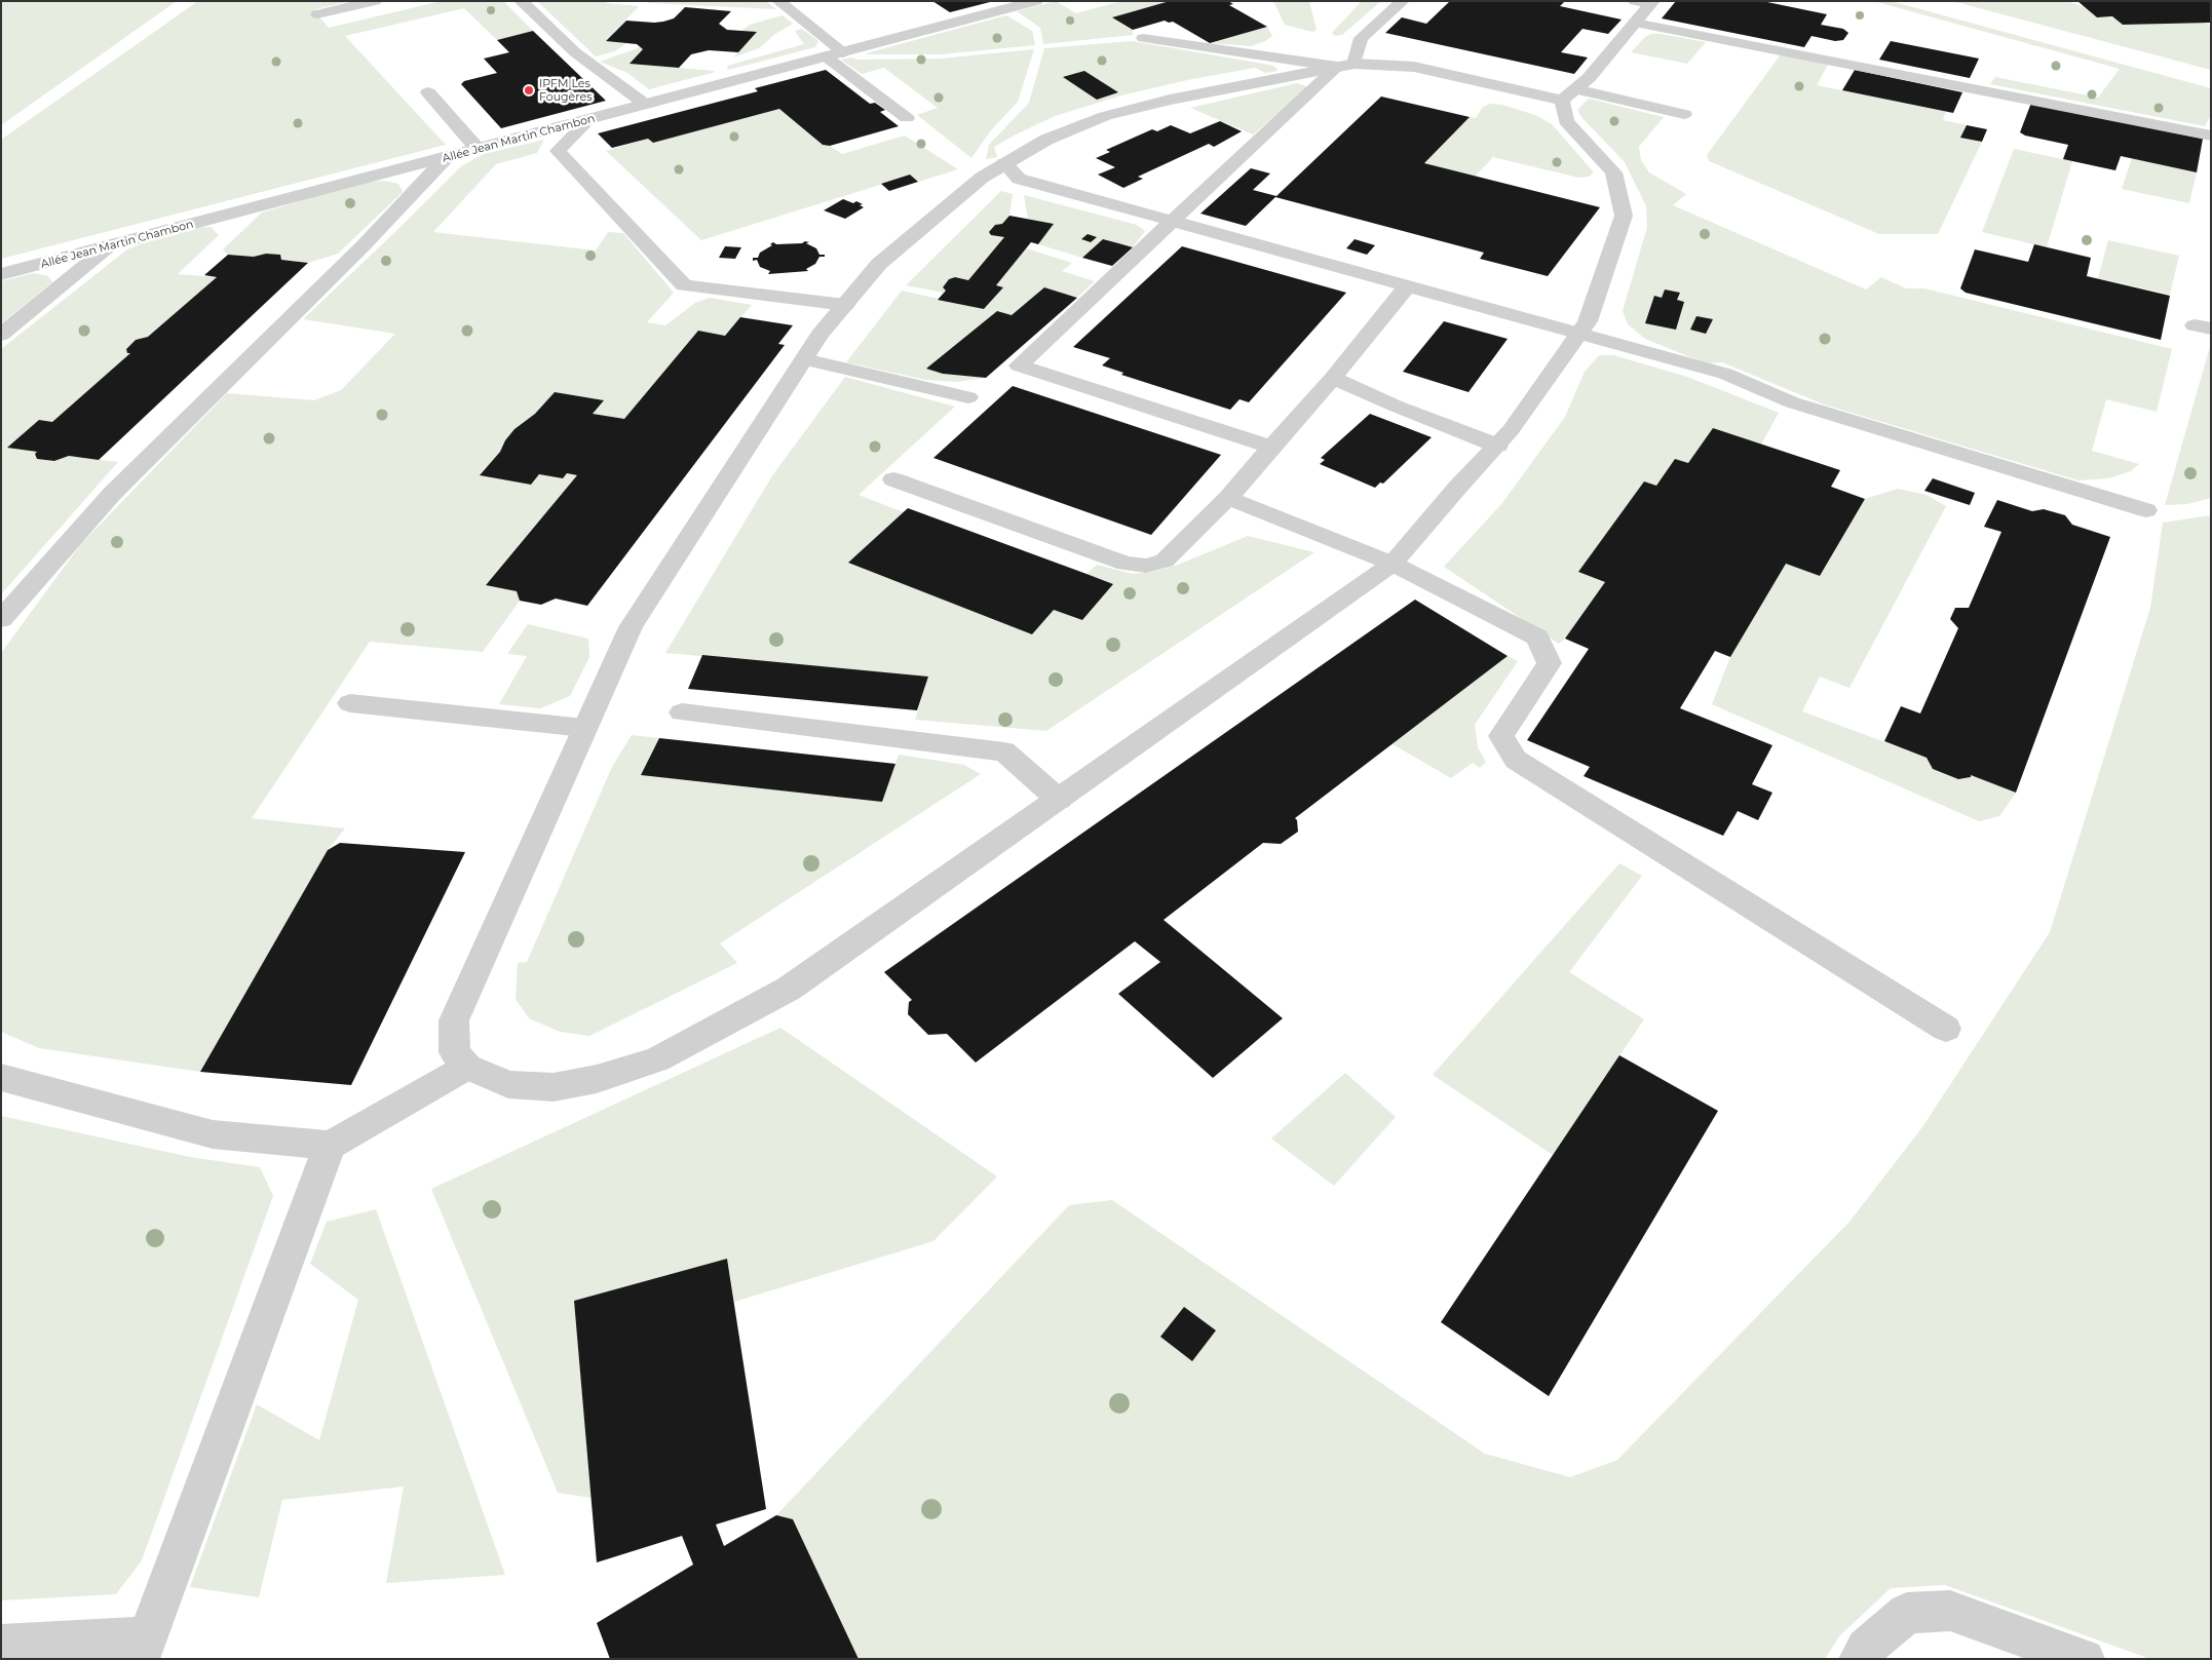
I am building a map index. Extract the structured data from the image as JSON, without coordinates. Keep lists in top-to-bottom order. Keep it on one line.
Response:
{"streets":{"street":["Allée Jean Martin Chambon"]},"places":["IPFM Les Fougères"]}
